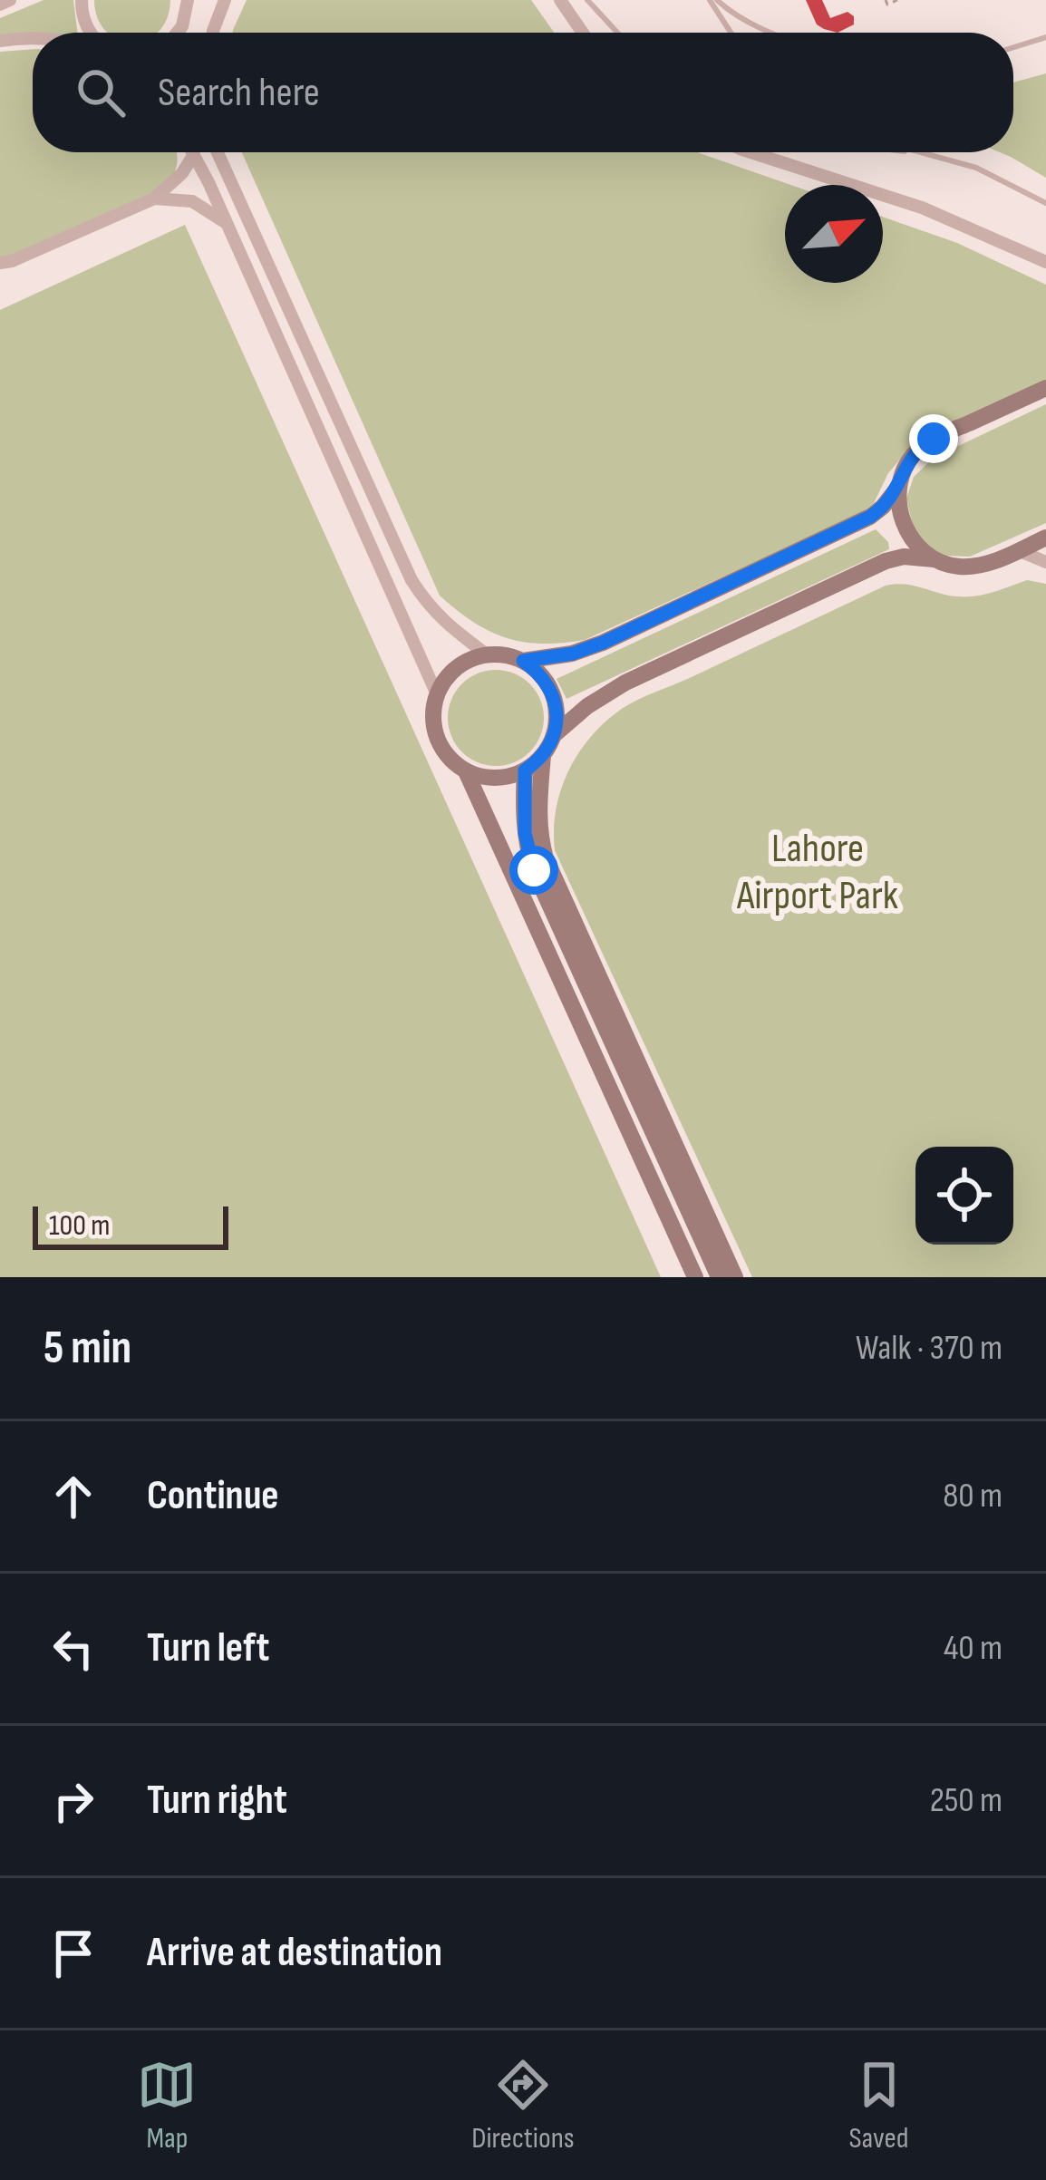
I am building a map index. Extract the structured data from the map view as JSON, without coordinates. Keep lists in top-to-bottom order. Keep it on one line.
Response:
{"parks":["Lahore Airport Park"],"scale_bar":"100 m","north":"top right","page":{"search":"Search here","scale":"100 m","heading":["5 min","Walk · 370 m"],"list":[["Continue","80 m"],["Turn left","40 m"],["Turn right","250 m"],"Arrive at destination"],"nav":["Map","Directions","Saved"]}}
